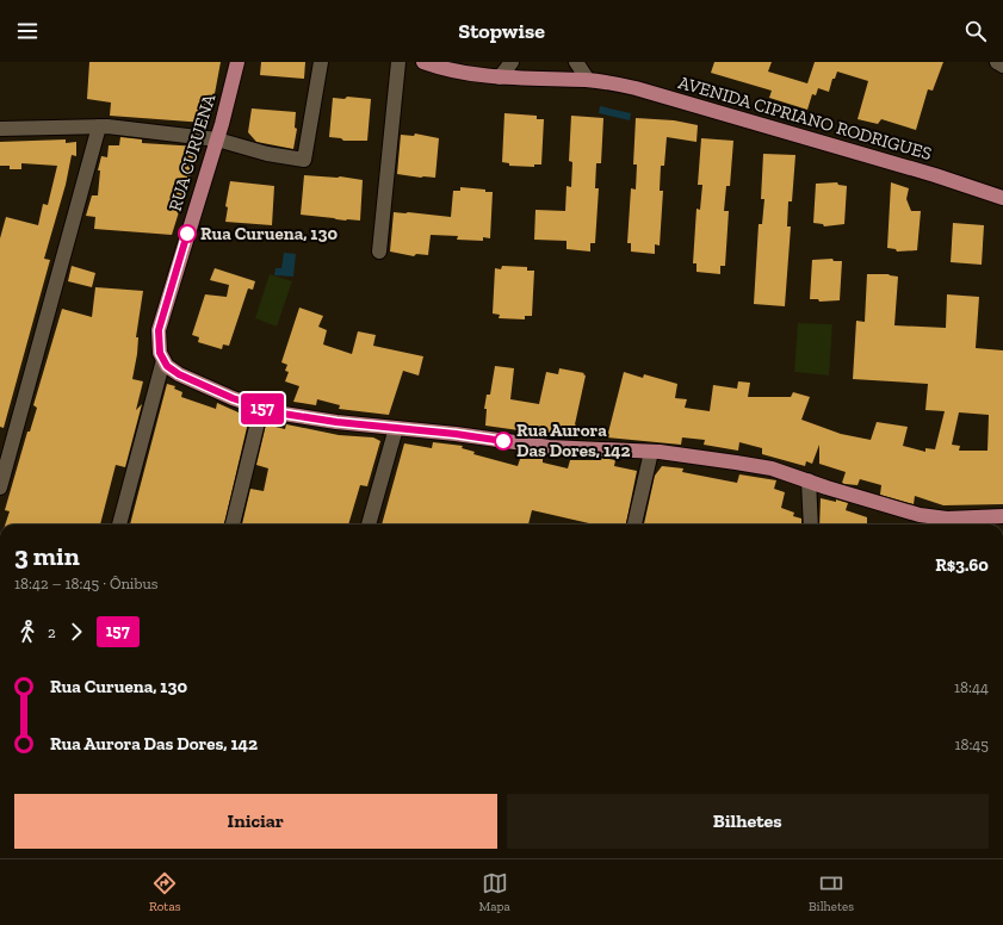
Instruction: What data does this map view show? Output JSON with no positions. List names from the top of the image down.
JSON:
{
  "streets": {
    "main road": ["AVENIDA CIPRIANO RODRIGUES", "RUA CURUENA"]
  },
  "places": ["Rua Curuena, 130", "Rua Aurora Das Dores, 142"],
  "lines": ["bus line 157"],
  "page": {
    "header": "Stopwise",
    "on_map": "157",
    "heading": ["3 min", "18:42 – 18:45 · Ônibus", "R$3.60"],
    "legs": ["2", "157"],
    "list": [
      {
        "name": "Rua Curuena, 130",
        "value": "18:44"
      },
      {
        "name": "Rua Aurora Das Dores, 142",
        "value": "18:45"
      }
    ],
    "buttons": ["Iniciar", "Bilhetes"],
    "tabs": ["Rotas", "Mapa", "Bilhetes"]
  }
}
